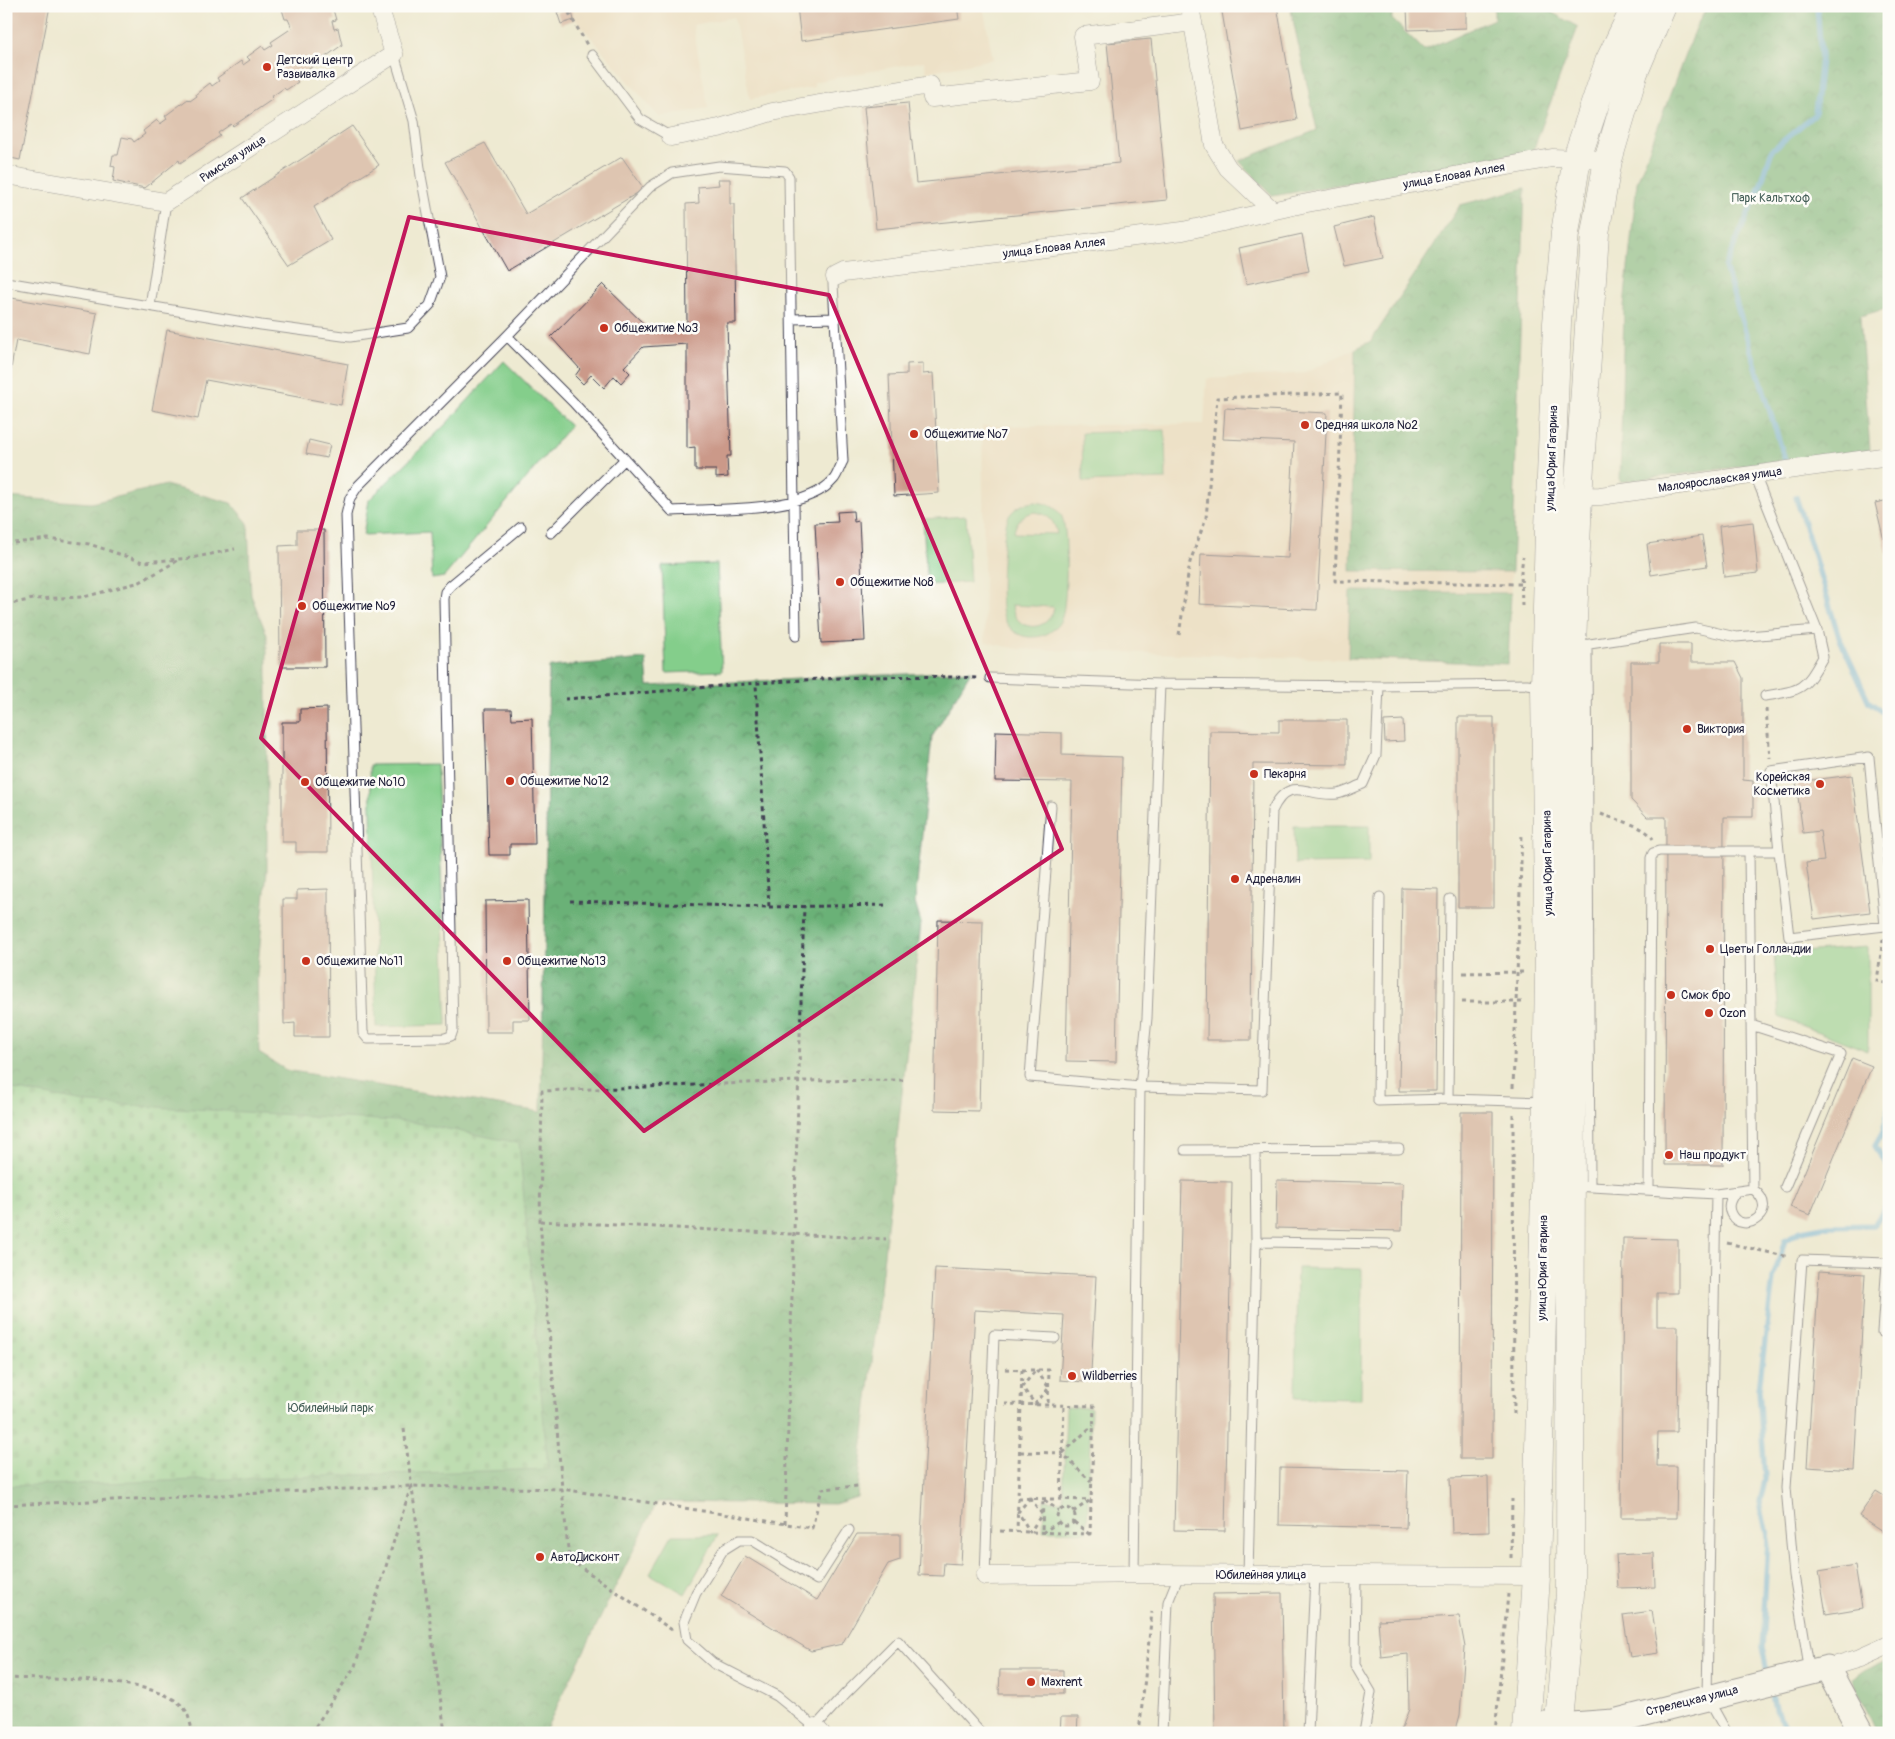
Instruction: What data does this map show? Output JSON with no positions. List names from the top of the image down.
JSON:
{
  "streets": {
    "main road": ["улица Юрия Гагарина"],
    "street": [
      "Римская улица",
      "улица Еловая Аллея",
      "Малоярославская улица",
      "Юбилейная улица",
      "Стрелецкая улица"
    ]
  },
  "crossings": [
    ["улица Еловая Аллея", "улица Юрия Гагарина"],
    ["улица Юрия Гагарина", "Малоярославская улица"],
    ["улица Юрия Гагарина", "Юбилейная улица"],
    ["улица Юрия Гагарина", "Стрелецкая улица"]
  ],
  "parks": ["Парк Кальтхоф", "Юбилейный парк"],
  "places": [
    "Детский центр Развивалка",
    "Общежитие №3",
    "Средняя школа №2",
    "Общежитие №7",
    "Общежитие №8",
    "Общежитие №9",
    "Виктория",
    "Пекарня",
    "Общежитие №12",
    "Общежитие №10",
    "Корейская Косметика",
    "Адреналин",
    "Цветы Голландии",
    "Общежитие №11",
    "Общежитие №13",
    "Смок бро",
    "Ozon",
    "Наш продукт",
    "Wildberries",
    "АвтоДисконт",
    "Maxrent"
  ]
}
